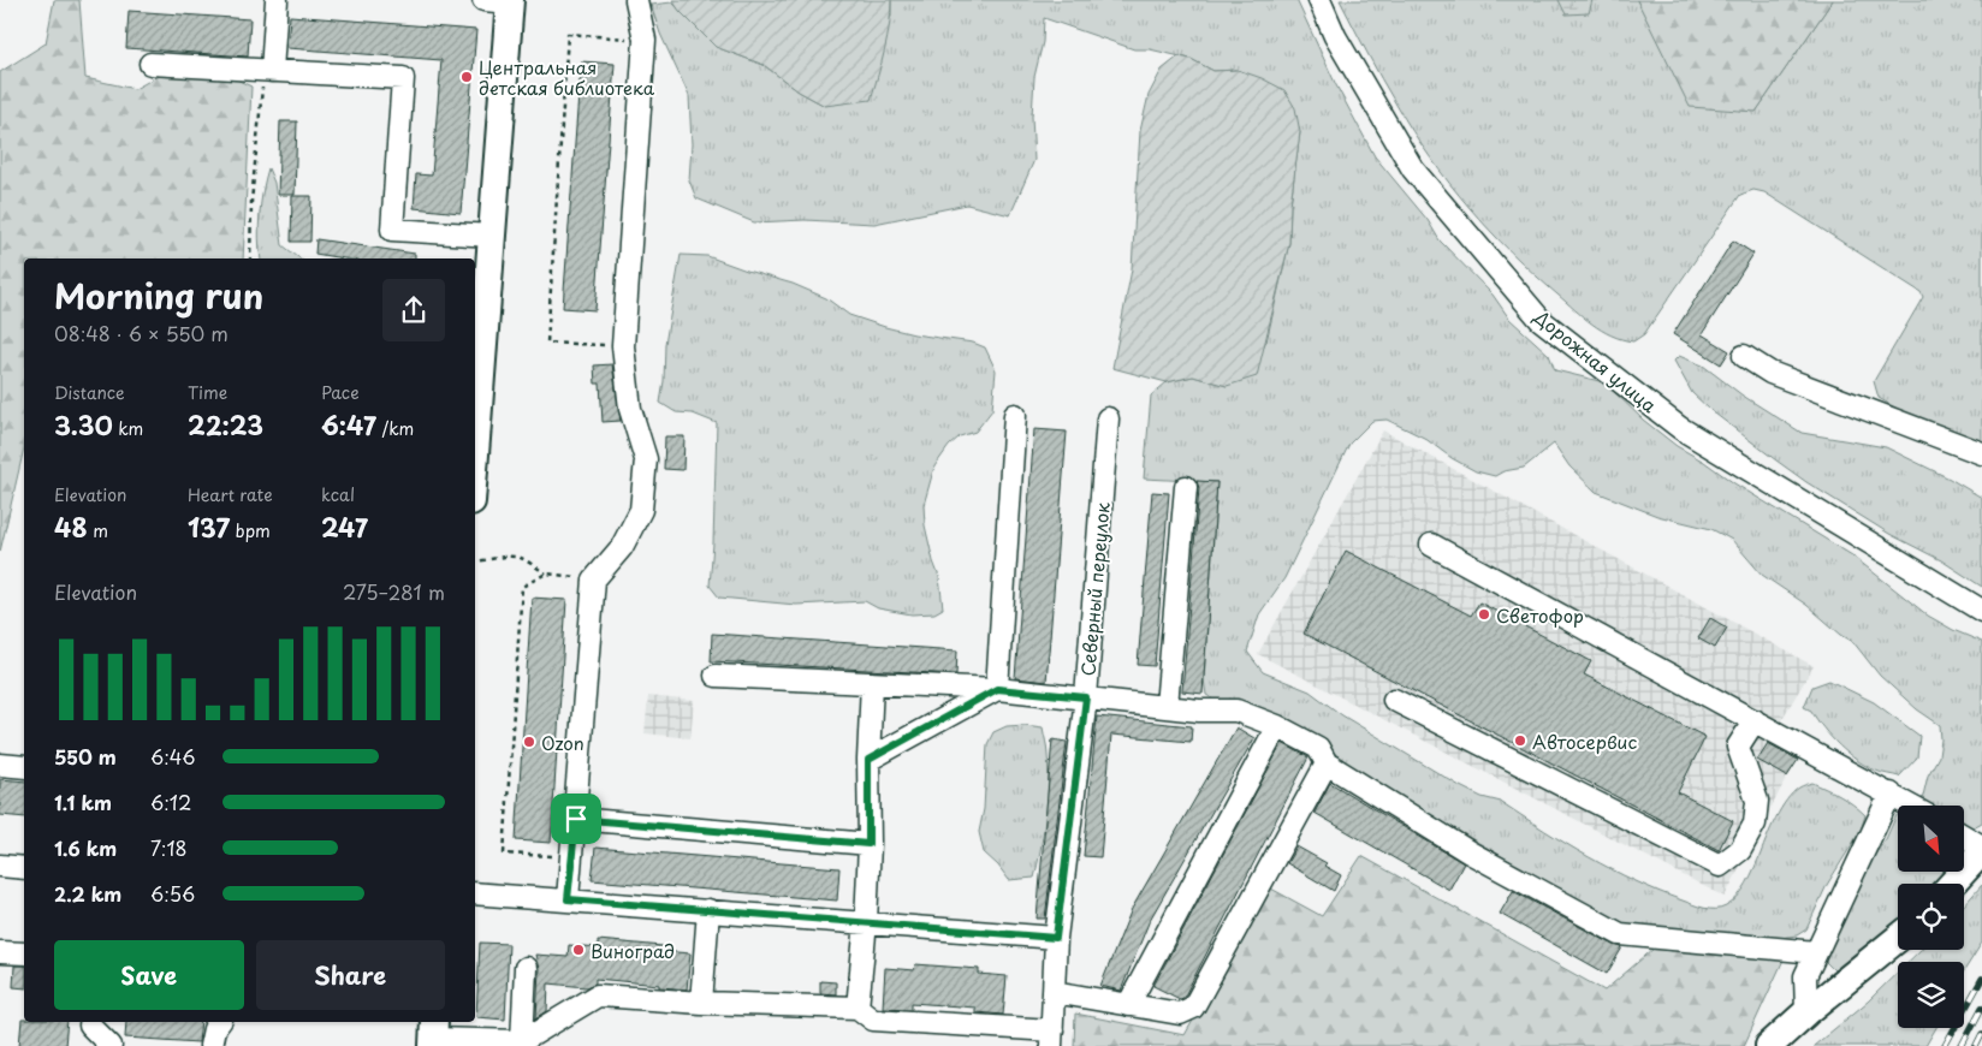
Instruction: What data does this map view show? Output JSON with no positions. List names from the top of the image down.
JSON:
{
  "streets": {
    "street": ["Дорожная улица", "Северный переулок"]
  },
  "places": [
    "Центральная детская библиотека",
    "Светофор",
    "Автосервис",
    "Ozon",
    "Виноград"
  ],
  "north": "bottom right",
  "page": {
    "heading": ["Morning run", "08:48 · 6 × 550 m"],
    "stats": [
      ["Distance", "3.30 km"],
      ["Time", "22:23"],
      ["Pace", "6:47 /km"],
      ["Elevation", "48 m"],
      ["Heart rate", "137 bpm"],
      ["kcal", "247"]
    ],
    "chart": ["Elevation", "275–281 m"],
    "list": [
      {
        "name": "550 m",
        "note": "6:46"
      },
      {
        "name": "1.1 km",
        "note": "6:12"
      },
      {
        "name": "1.6 km",
        "note": "7:18"
      },
      {
        "name": "2.2 km",
        "note": "6:56"
      }
    ],
    "buttons": ["Save", "Share"]
  }
}
